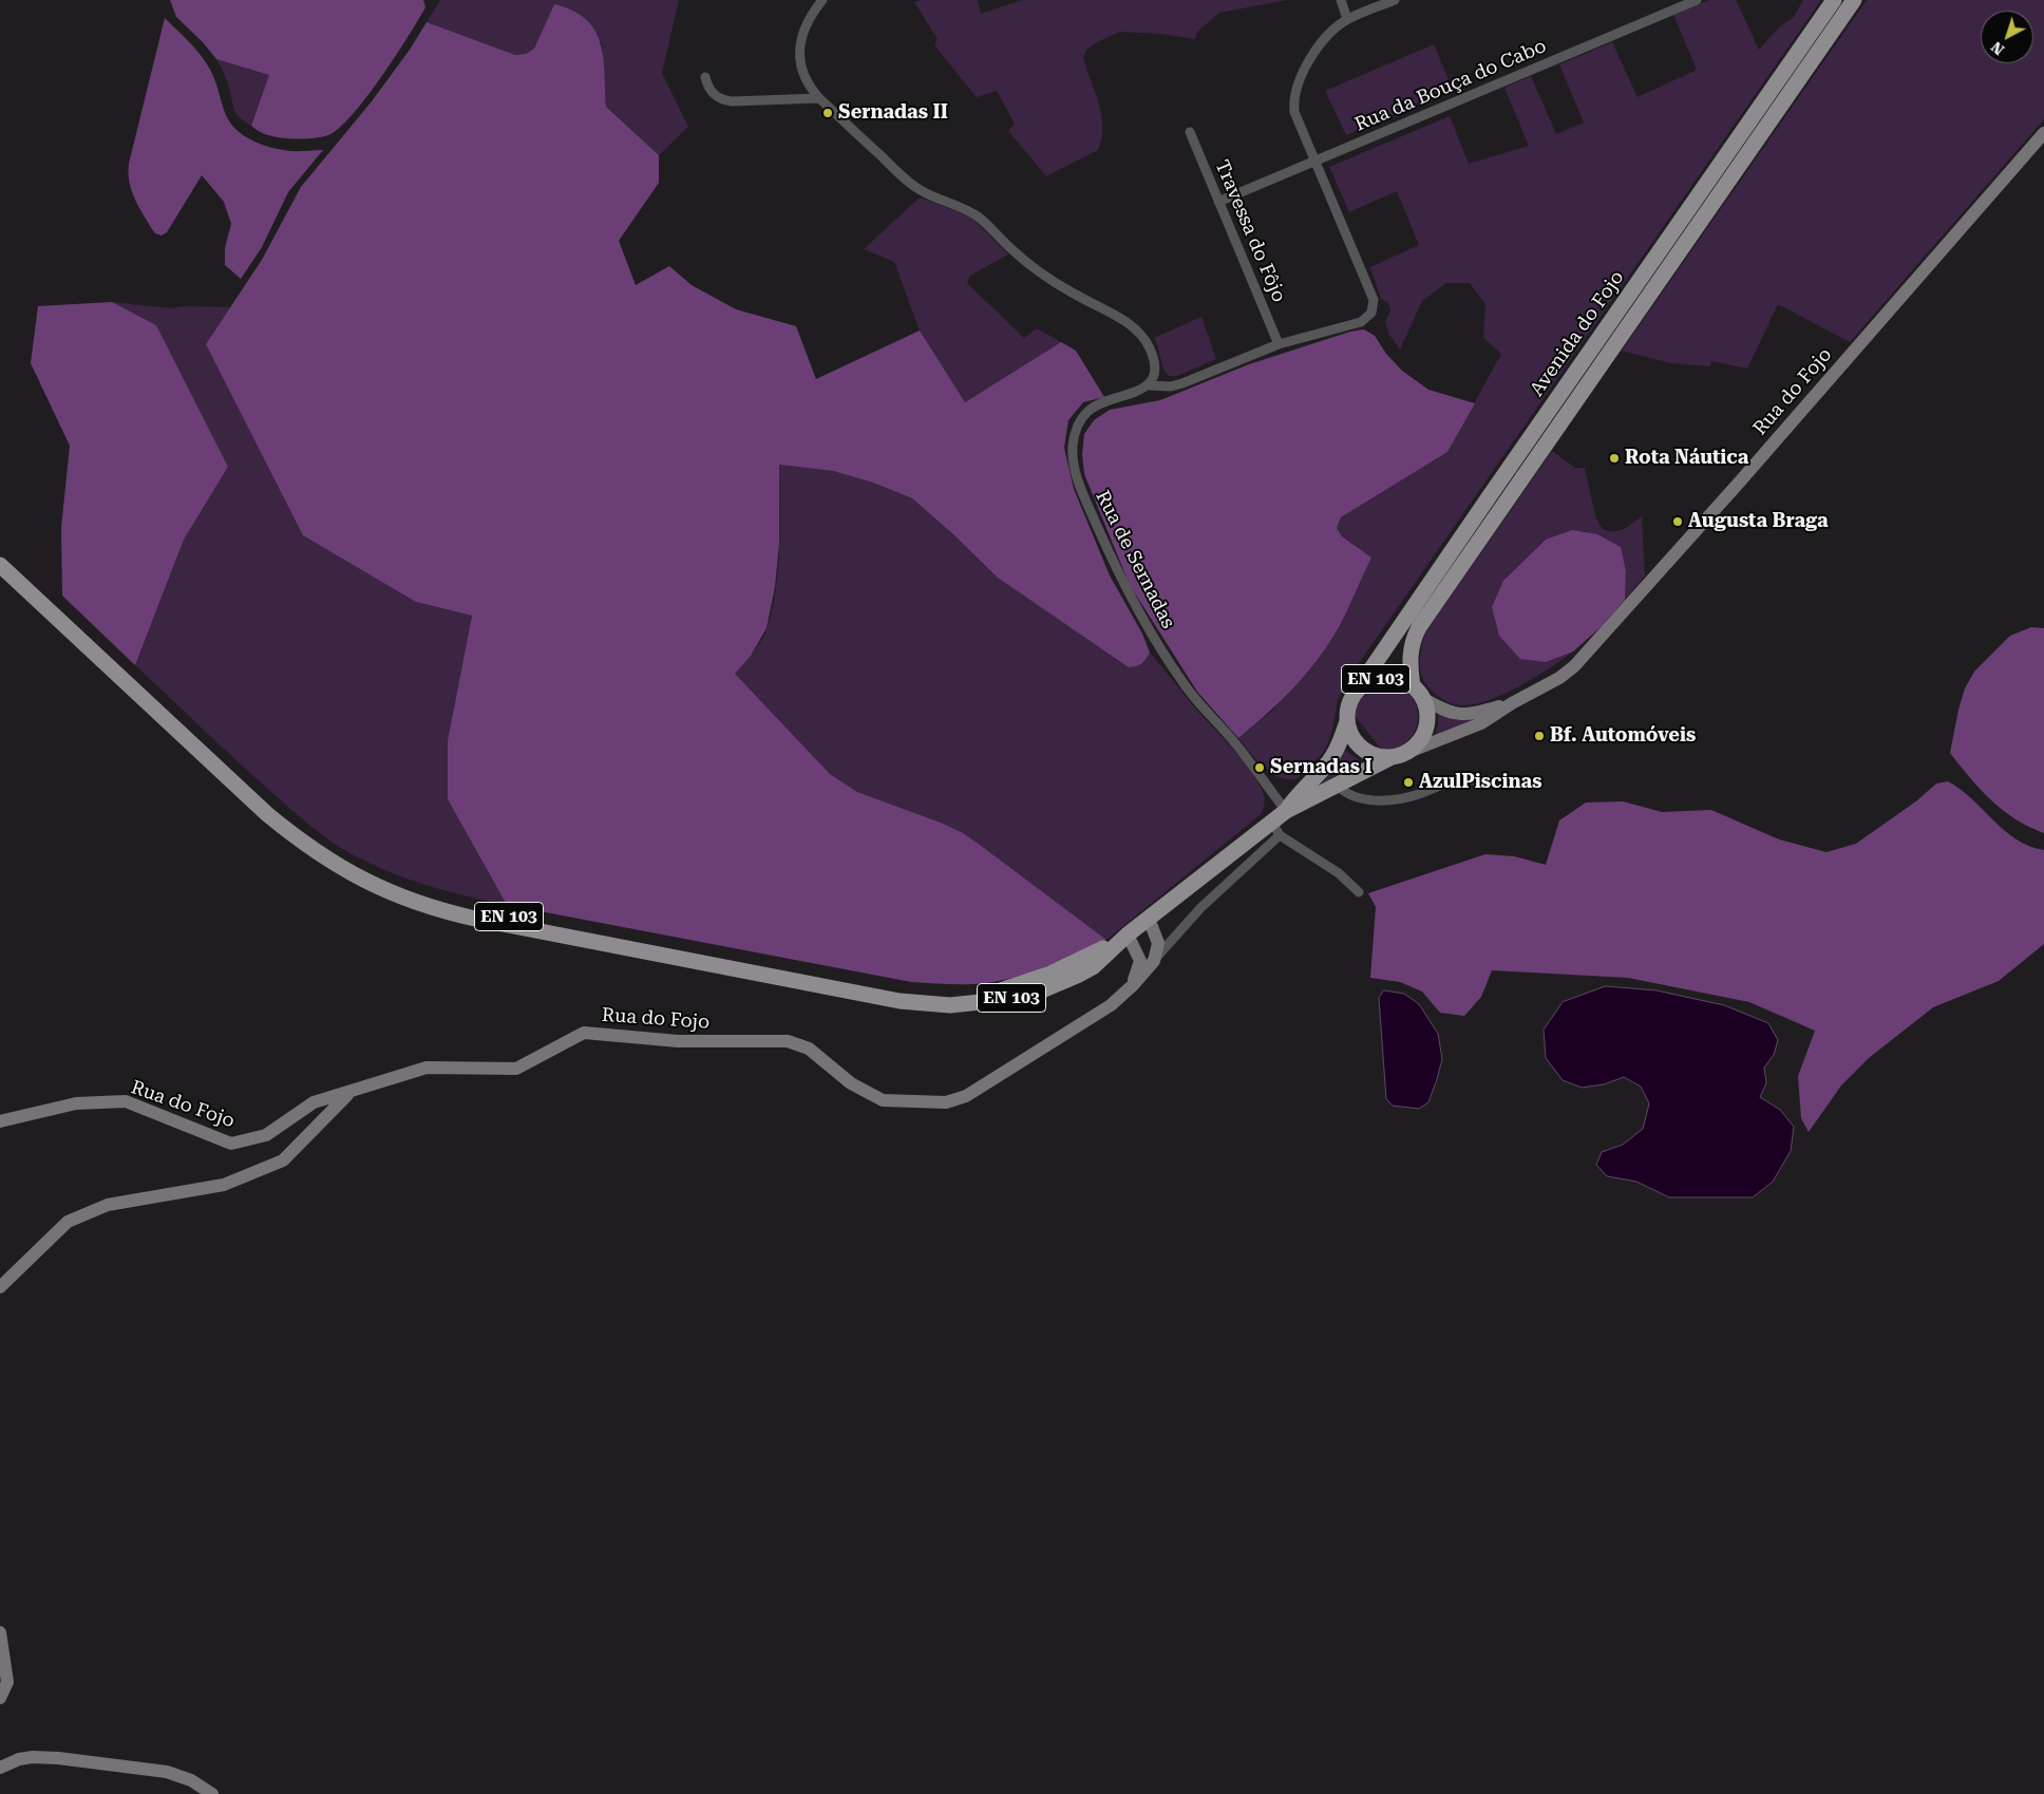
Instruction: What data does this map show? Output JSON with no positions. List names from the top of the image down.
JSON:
{
  "streets": {
    "main road": ["Avenida do Fojo", "Rua do Fojo", "EN 103"],
    "street": ["Rua da Bouça do Cabo", "Travessa do Fôjo", "Rua de Sernadas"]
  },
  "crossings": [
    ["Rua da Bouça do Cabo", "Travessa do Fôjo"],
    ["Avenida do Fojo", "Rua do Fojo"],
    ["Avenida do Fojo", "EN 103"],
    ["Rua do Fojo", "EN 103"],
    ["Rua de Sernadas", "EN 103"]
  ],
  "places": [
    "Sernadas II",
    "Rota Náutica",
    "Augusta Braga",
    "Bf. Automóveis",
    "Sernadas I",
    "AzulPiscinas"
  ],
  "north": "bottom left"
}
